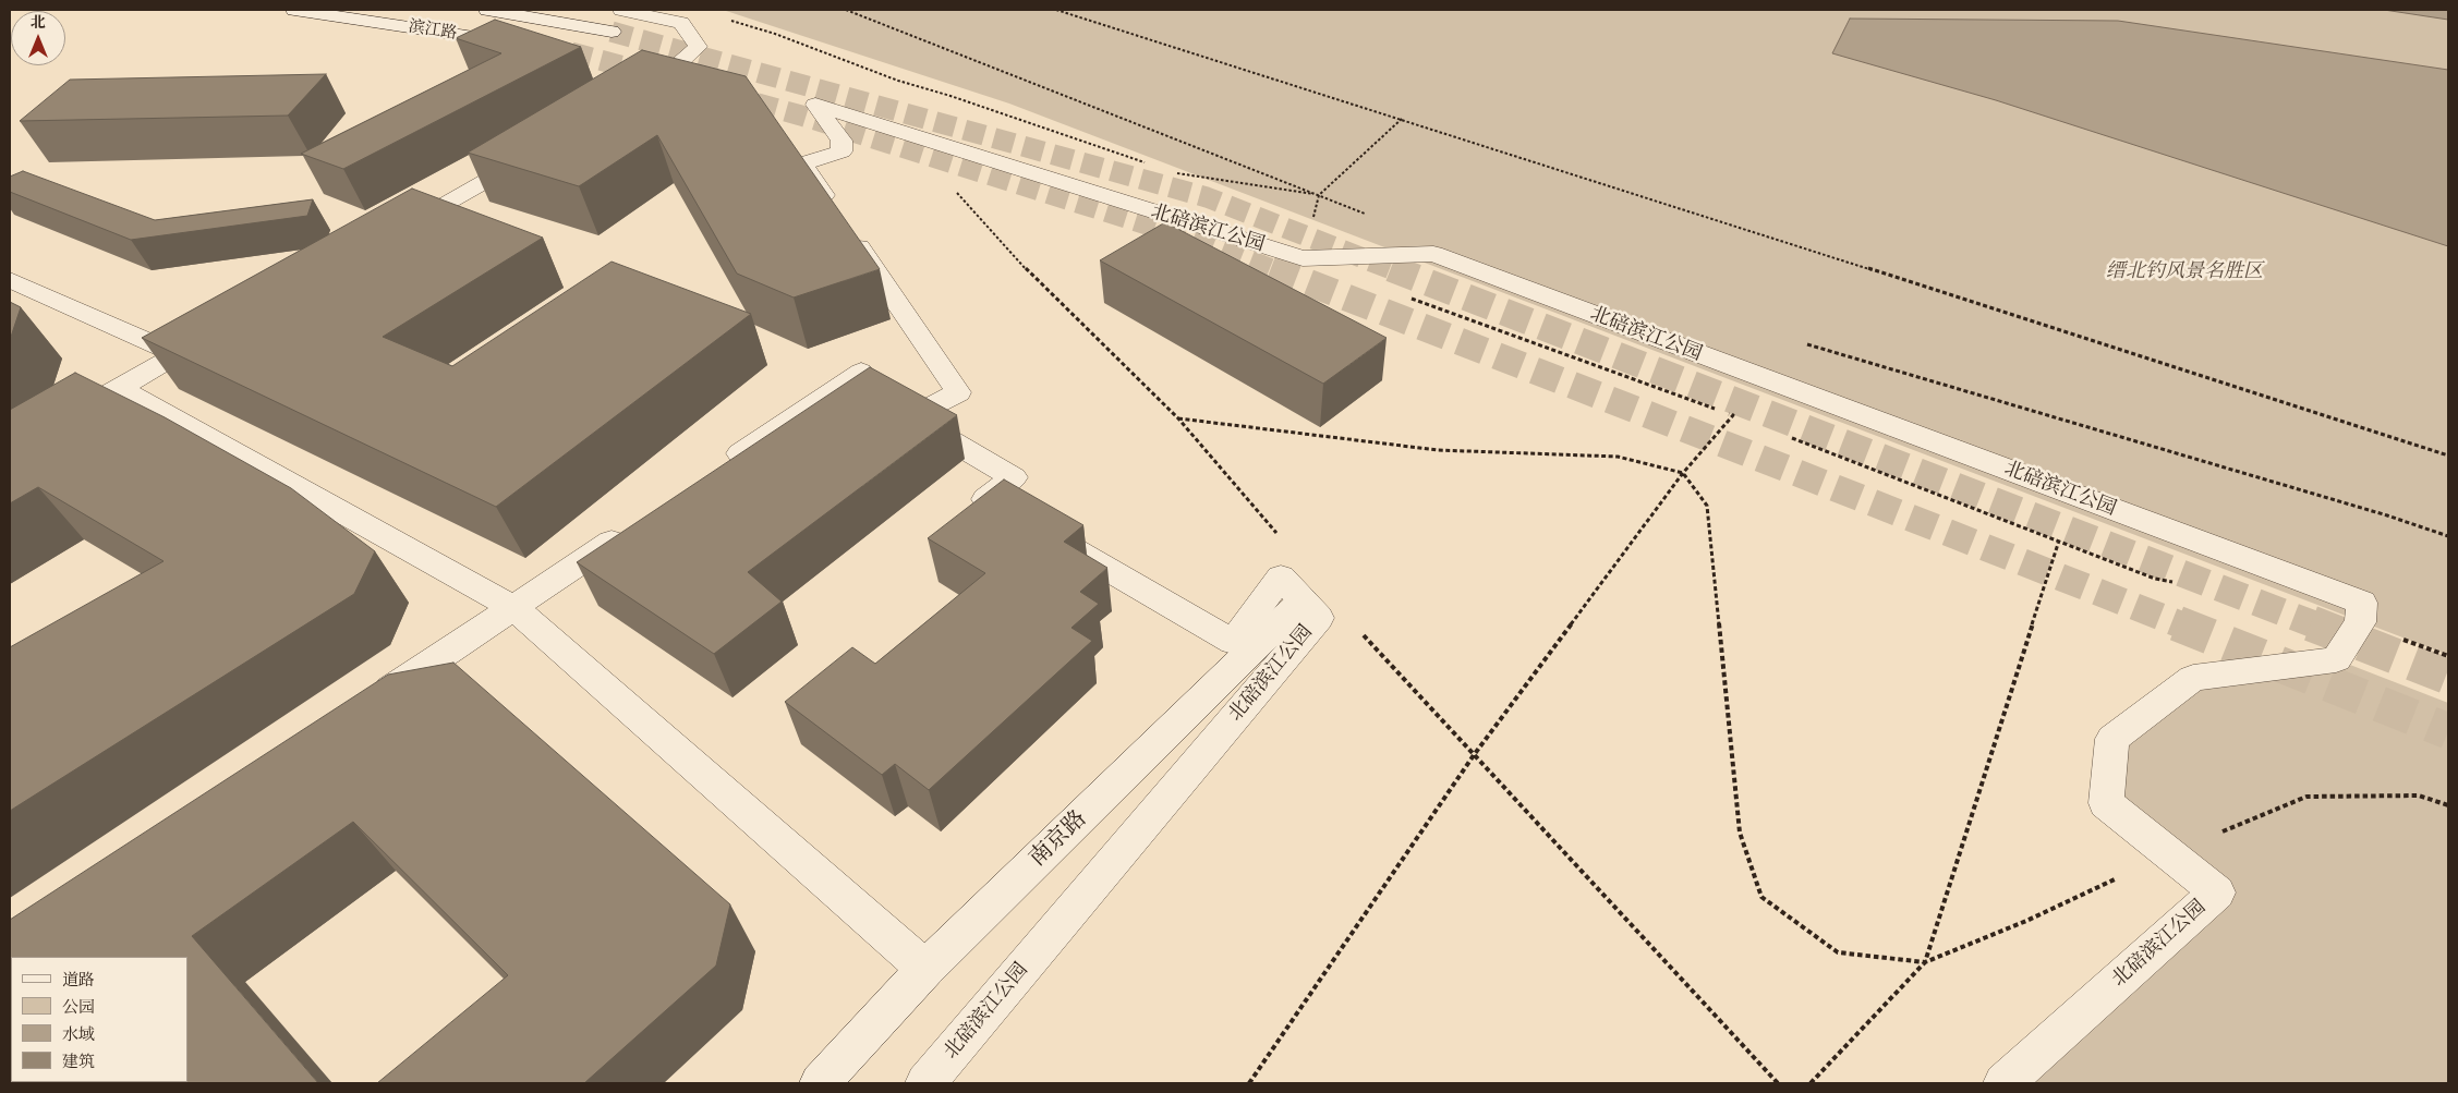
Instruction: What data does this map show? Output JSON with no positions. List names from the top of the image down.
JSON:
{
  "streets": {
    "street": ["滨江路", "北碚滨江公园", "南京路"]
  },
  "crossings": [
    ["北碚滨江公园", "南京路"]
  ],
  "parks": ["缙北钓风景名胜区"],
  "legend": [
    "道路",
    "公园",
    "水域",
    "建筑"
  ],
  "north": "top"
}
